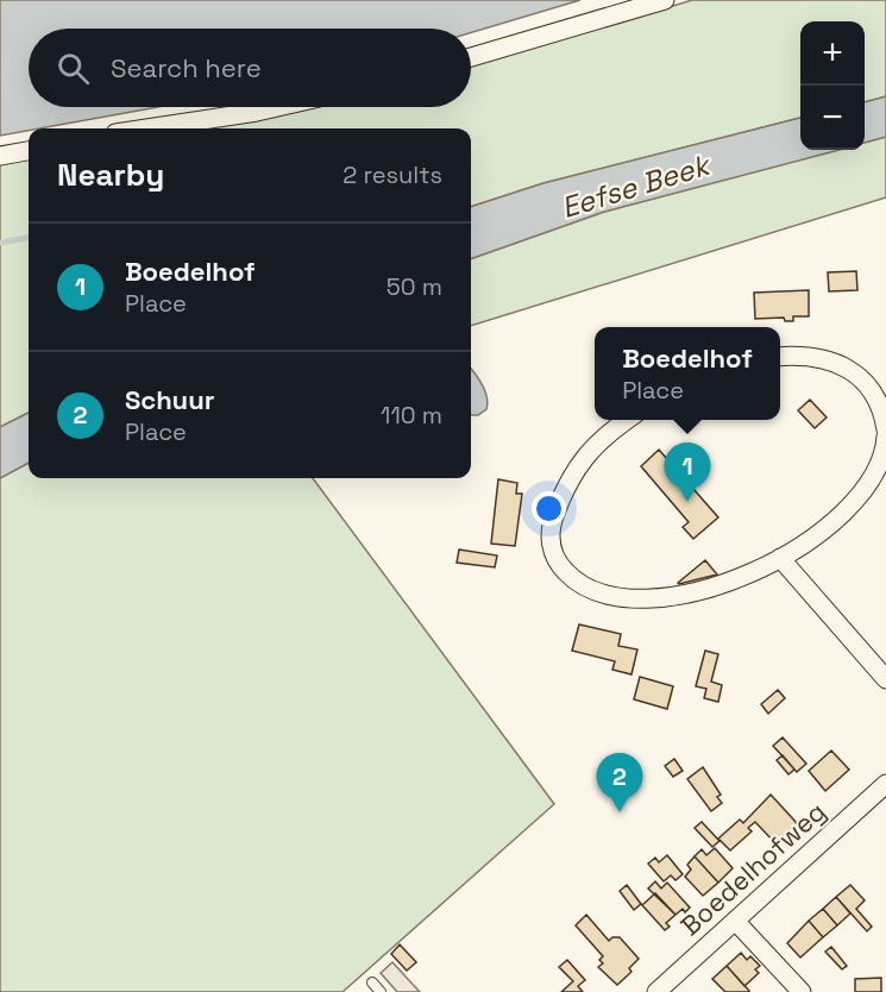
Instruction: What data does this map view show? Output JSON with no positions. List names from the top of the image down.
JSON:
{
  "streets": {
    "street": ["Boedelhofweg"]
  },
  "water": ["Eefse Beek"],
  "page": {
    "map_buttons": ["+", "−"],
    "search": "Search here",
    "heading": ["Nearby", "2 results"],
    "list": [
      {
        "mark": "1",
        "name": "Boedelhof",
        "note": "Place",
        "value": "50 m"
      },
      {
        "mark": "2",
        "name": "Schuur",
        "note": "Place",
        "value": "110 m"
      }
    ],
    "popup": ["Boedelhof", "Place"],
    "pins": ["1", "2"]
  }
}
